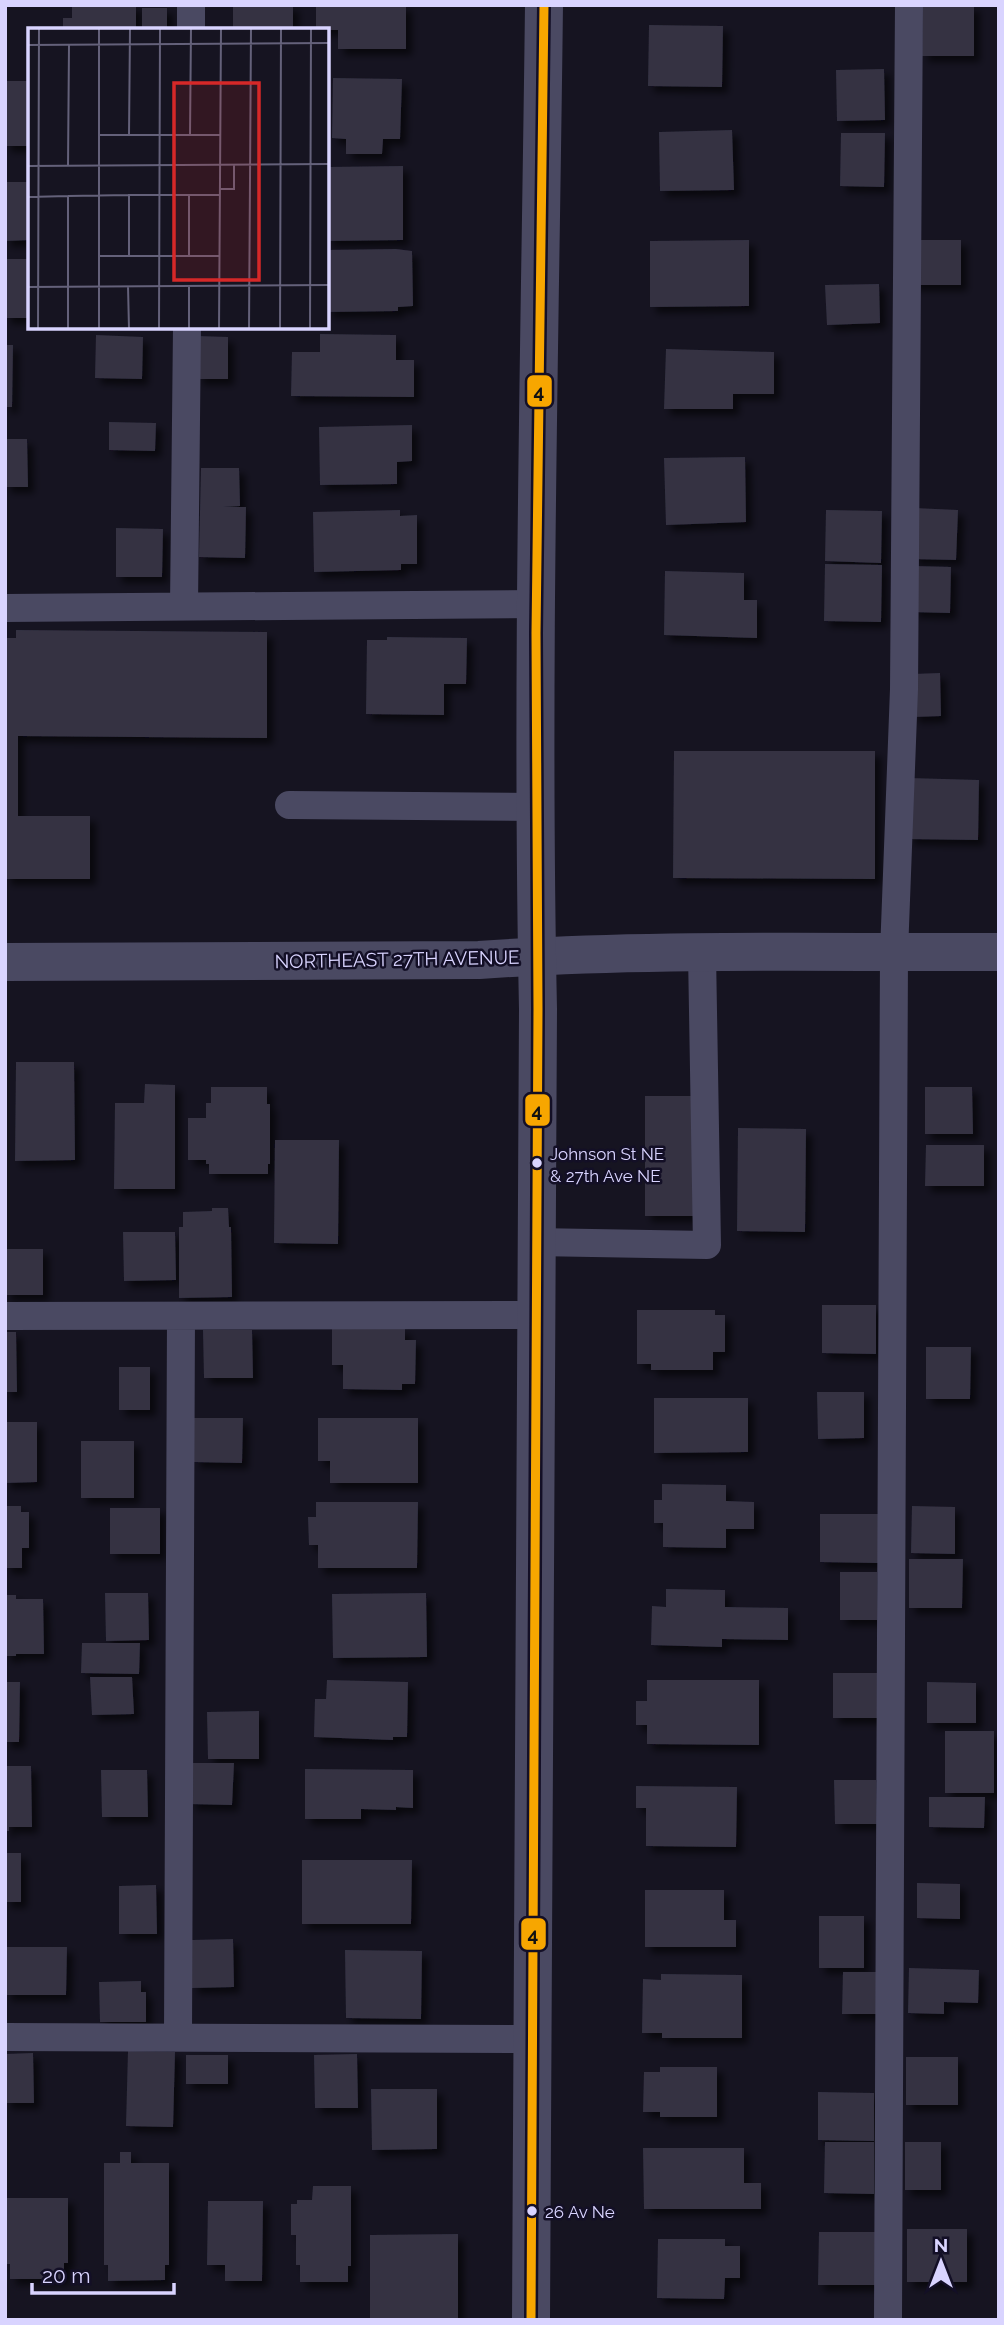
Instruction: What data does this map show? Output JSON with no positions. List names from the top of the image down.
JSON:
{
  "streets": {
    "street": ["NORTHEAST 27TH AVENUE"]
  },
  "places": ["Johnson St NE & 27th Ave NE", "26 Av Ne"],
  "lines": ["transit line 4"],
  "scale_bar": "20 m",
  "north": "top"
}
